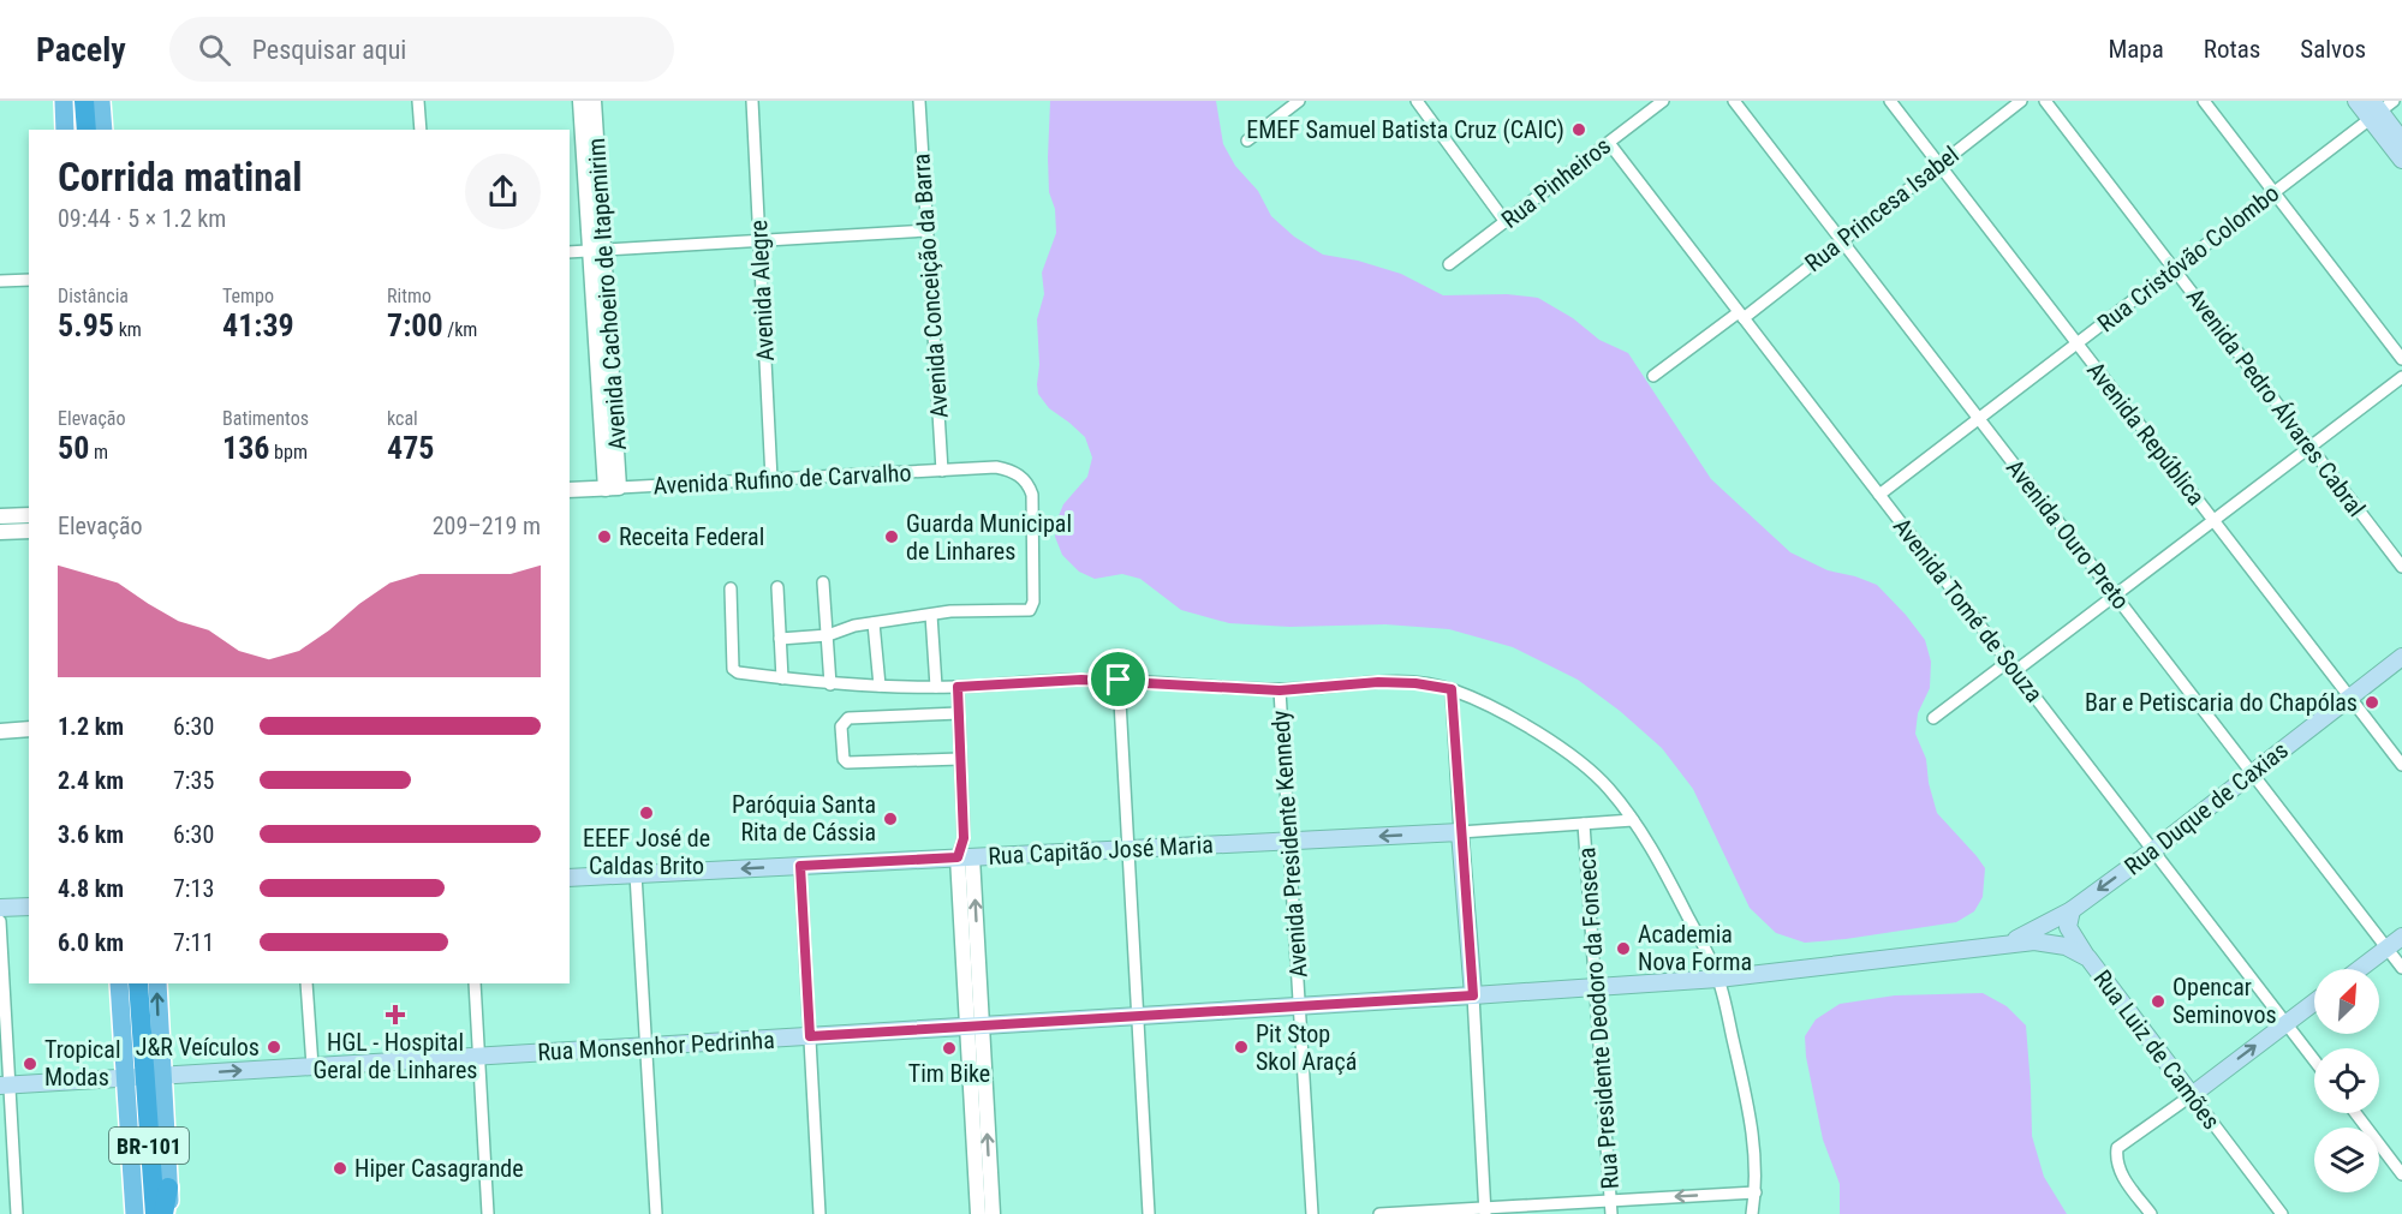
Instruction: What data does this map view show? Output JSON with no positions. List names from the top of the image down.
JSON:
{
  "streets": {
    "highway": ["BR-101"],
    "main road": [
      "Rua Duque de Caxias",
      "Rua Capitão José Maria",
      "Rua Monsenhor Pedrinha",
      "Rua Luiz de Camões"
    ],
    "street": [
      "Rua Pinheiros",
      "Rua Princesa Isabel",
      "Rua Cristóvão Colombo",
      "Avenida Conceição da Barra",
      "Avenida Alegre",
      "Avenida Cachoeiro de Itapemirim",
      "Avenida Pedro Álvares Cabral",
      "Avenida República",
      "Avenida Rufino de Carvalho",
      "Avenida Ouro Preto",
      "Avenida Tomé de Souza",
      "Avenida Presidente Kennedy",
      "Rua Presidente Deodoro da Fonseca"
    ]
  },
  "crossings": [
    ["Rua Pinheiros", "Avenida Tomé de Souza"],
    ["Rua Princesa Isabel", "Avenida República"],
    ["Rua Princesa Isabel", "Avenida Ouro Preto"],
    ["Rua Princesa Isabel", "Avenida Tomé de Souza"],
    ["Rua Cristóvão Colombo", "Avenida Pedro Álvares Cabral"],
    ["Rua Cristóvão Colombo", "Avenida República"],
    ["Rua Cristóvão Colombo", "Avenida Ouro Preto"],
    ["Rua Cristóvão Colombo", "Avenida Tomé de Souza"],
    ["Avenida Conceição da Barra", "Avenida Rufino de Carvalho"],
    ["Avenida Alegre", "Avenida Rufino de Carvalho"],
    ["Avenida República", "Rua Duque de Caxias"],
    ["Avenida Ouro Preto", "Rua Duque de Caxias"],
    ["Avenida Tomé de Souza", "Rua Duque de Caxias"],
    ["Rua Duque de Caxias", "Rua Monsenhor Pedrinha"],
    ["Rua Duque de Caxias", "Rua Luiz de Camões"],
    ["Avenida Presidente Kennedy", "Rua Capitão José Maria"],
    ["Avenida Presidente Kennedy", "Rua Monsenhor Pedrinha"],
    ["Rua Presidente Deodoro da Fonseca", "Rua Monsenhor Pedrinha"],
    ["Rua Monsenhor Pedrinha", "Rua Luiz de Camões"],
    ["Rua Monsenhor Pedrinha", "BR-101"]
  ],
  "one_way": ["Rua Capitão José Maria"],
  "places": {
    "other": [
      "EMEF Samuel Batista Cruz (CAIC)",
      "Receita Federal",
      "Guarda Municipal de Linhares",
      "Bar e Petiscaria do Chapólas",
      "EEEF José de Caldas Brito",
      "Paróquia Santa Rita de Cássia",
      "Academia Nova Forma",
      "Opencar Seminovos",
      "J&R Veículos",
      "Pit Stop Skol Araçá",
      "Tim Bike",
      "Tropical Modas",
      "Hiper Casagrande"
    ],
    "health": ["HGL - Hospital Geral de Linhares"]
  },
  "north": "top right",
  "page": {
    "header": "Pacely",
    "search": "Pesquisar aqui",
    "nav": ["Mapa", "Rotas", "Salvos"],
    "heading": ["Corrida matinal", "09:44 · 5 × 1.2 km"],
    "stats": [
      ["Distância", "5.95 km"],
      ["Tempo", "41:39"],
      ["Ritmo", "7:00 /km"],
      ["Elevação", "50 m"],
      ["Batimentos", "136 bpm"],
      ["kcal", "475"]
    ],
    "chart": ["Elevação", "209–219 m"],
    "list": [
      {
        "name": "1.2 km",
        "note": "6:30"
      },
      {
        "name": "2.4 km",
        "note": "7:35"
      },
      {
        "name": "3.6 km",
        "note": "6:30"
      },
      {
        "name": "4.8 km",
        "note": "7:13"
      },
      {
        "name": "6.0 km",
        "note": "7:11"
      }
    ]
  }
}
